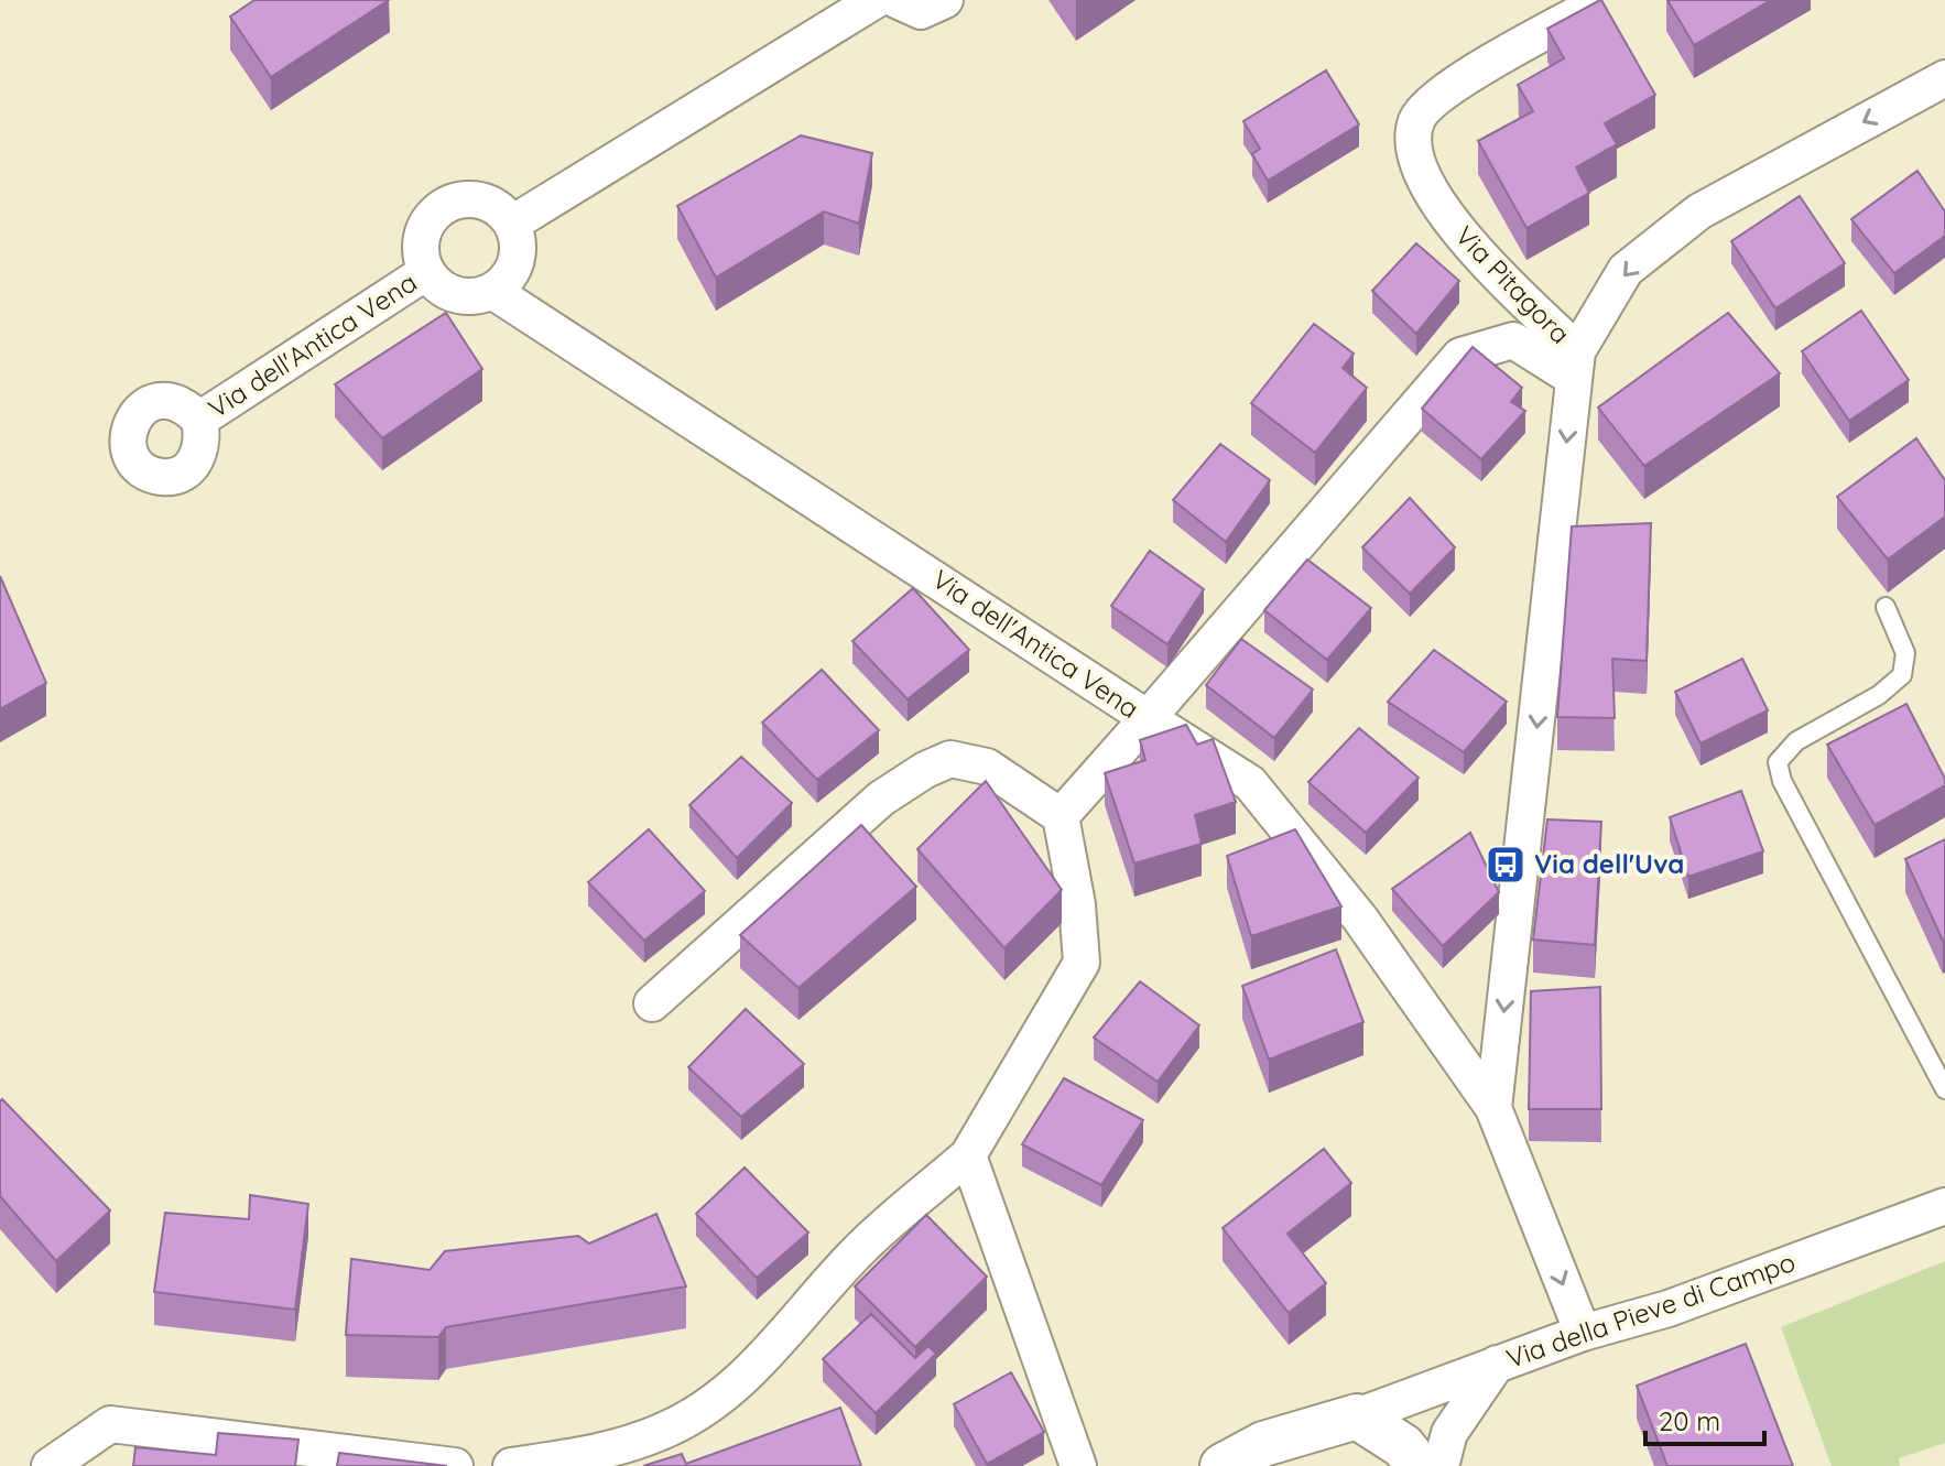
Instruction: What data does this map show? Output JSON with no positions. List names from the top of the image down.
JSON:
{
  "streets": {
    "street": ["Via Pitagora", "Via dell'Antica Vena", "Via della Pieve di Campo"]
  },
  "one_way": ["Via Pitagora"],
  "places": {
    "bus stop": ["Via dell'Uva"]
  },
  "scale_bar": "20 m"
}
